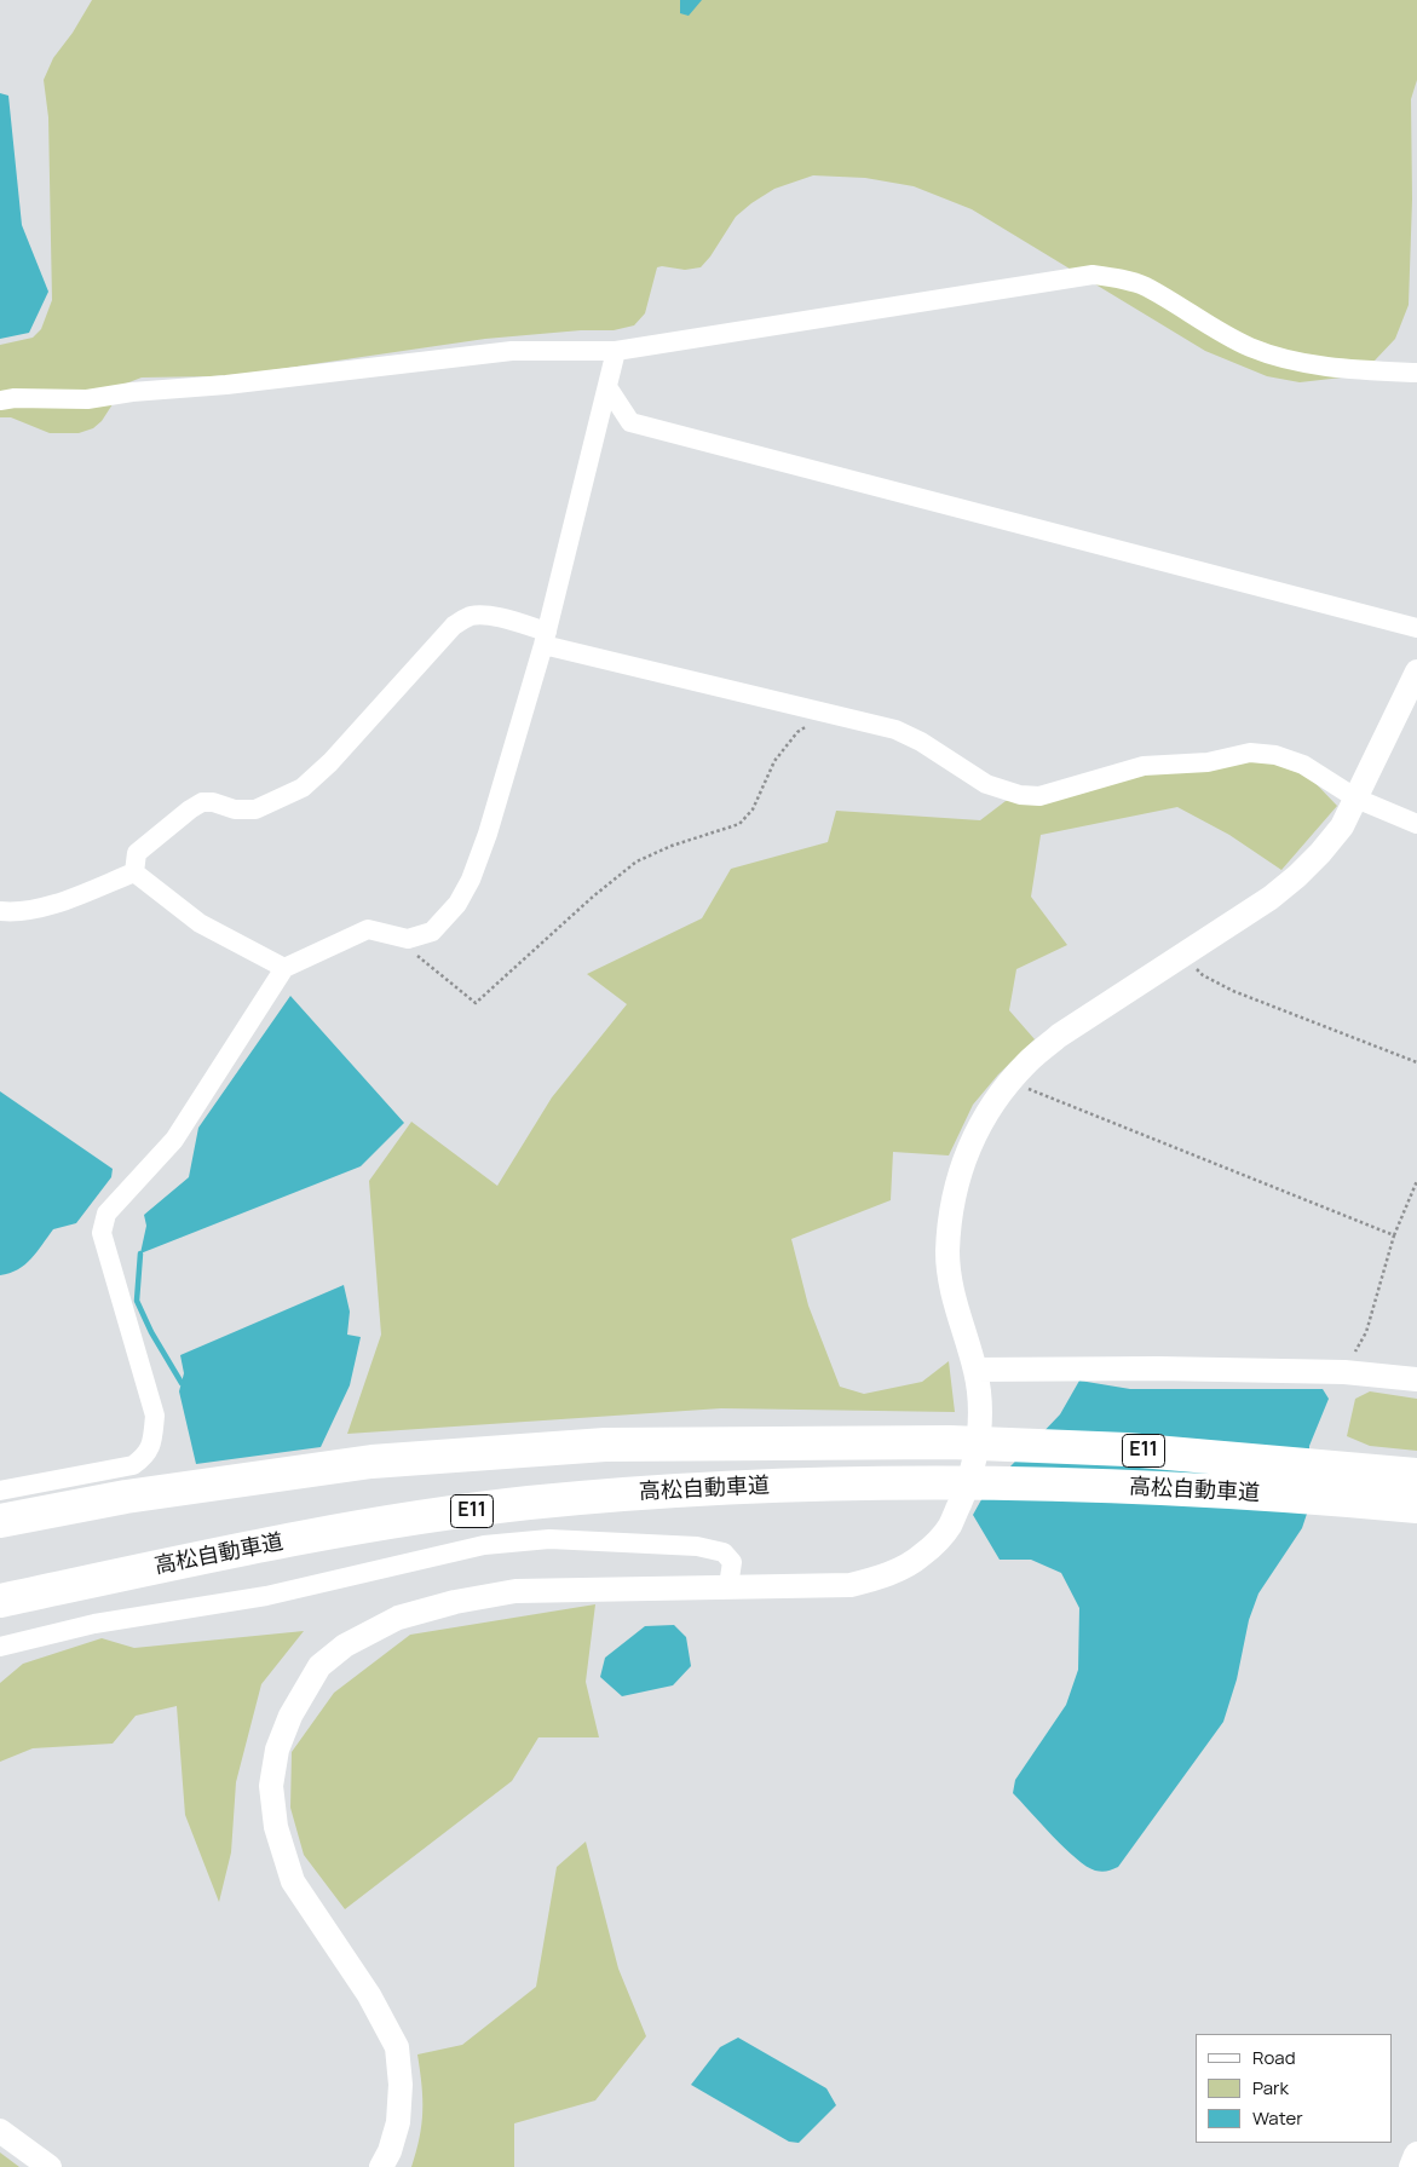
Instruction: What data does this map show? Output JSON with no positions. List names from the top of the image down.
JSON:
{
  "streets": {
    "highway": ["E11", "高松自動車道"]
  },
  "legend": ["Road", "Park", "Water"]
}
